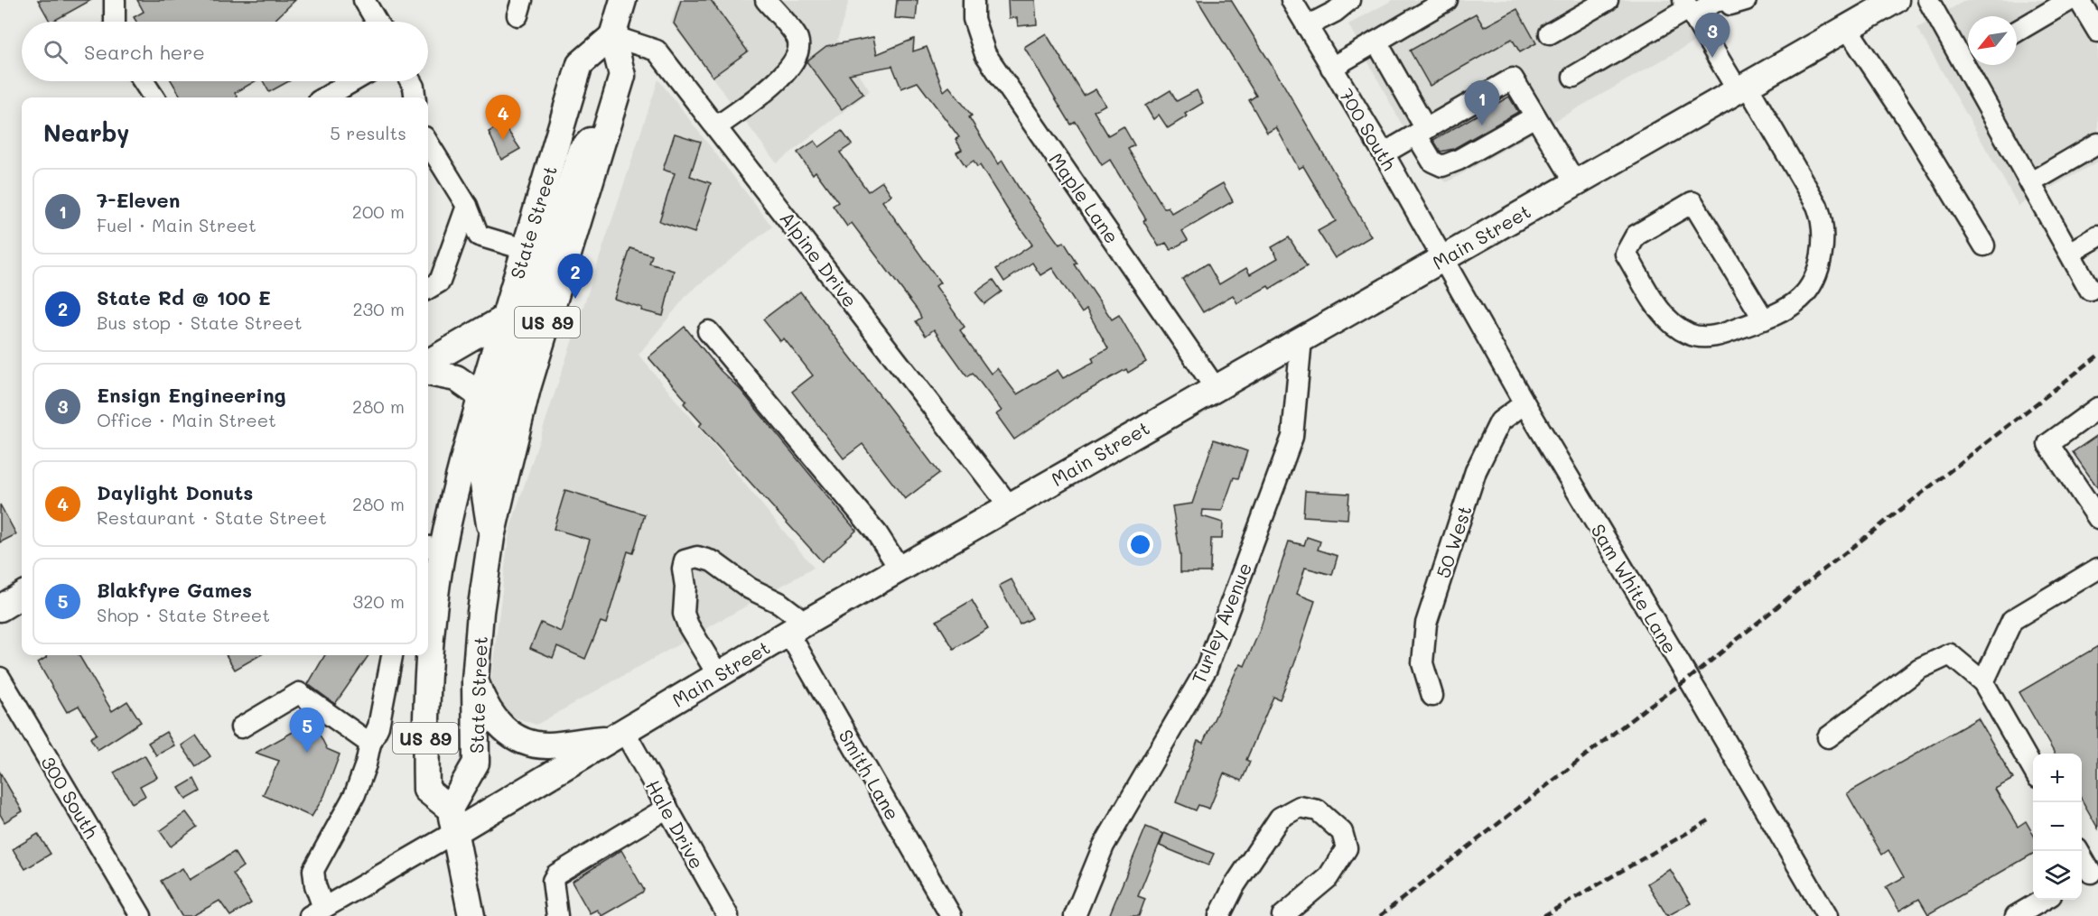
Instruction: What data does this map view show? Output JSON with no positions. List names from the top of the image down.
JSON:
{
  "streets": {
    "main road": ["State Street", "Main Street", "US 89"],
    "street": [
      "700 South",
      "Maple Lane",
      "Alpine Drive",
      "50 West",
      "Sam White Lane",
      "Turley Avenue",
      "Smith Lane",
      "300 South",
      "Hale Drive"
    ]
  },
  "crossings": [
    ["700 South", "Main Street"],
    ["700 South", "Sam White Lane"],
    ["Maple Lane", "Main Street"],
    ["State Street", "Main Street"],
    ["State Street", "Alpine Drive"],
    ["Main Street", "Alpine Drive"],
    ["Main Street", "Sam White Lane"],
    ["Main Street", "Turley Avenue"],
    ["Main Street", "Smith Lane"],
    ["Main Street", "Hale Drive"],
    ["50 West", "Sam White Lane"]
  ],
  "north": "bottom left",
  "page": {
    "pins": [
      "3",
      "1",
      "4",
      "2",
      "5"
    ],
    "search": "Search here",
    "heading": ["Nearby", "5 results"],
    "list": [
      {
        "mark": "1",
        "name": "7-Eleven",
        "note": "Fuel · Main Street",
        "value": "200 m"
      },
      {
        "mark": "2",
        "name": "State Rd @ 100 E",
        "note": "Bus stop · State Street",
        "value": "230 m"
      },
      {
        "mark": "3",
        "name": "Ensign Engineering",
        "note": "Office · Main Street",
        "value": "280 m"
      },
      {
        "mark": "4",
        "name": "Daylight Donuts",
        "note": "Restaurant · State Street",
        "value": "280 m"
      },
      {
        "mark": "5",
        "name": "Blakfyre Games",
        "note": "Shop · State Street",
        "value": "320 m"
      }
    ],
    "map_buttons": ["+", "−"]
  }
}
